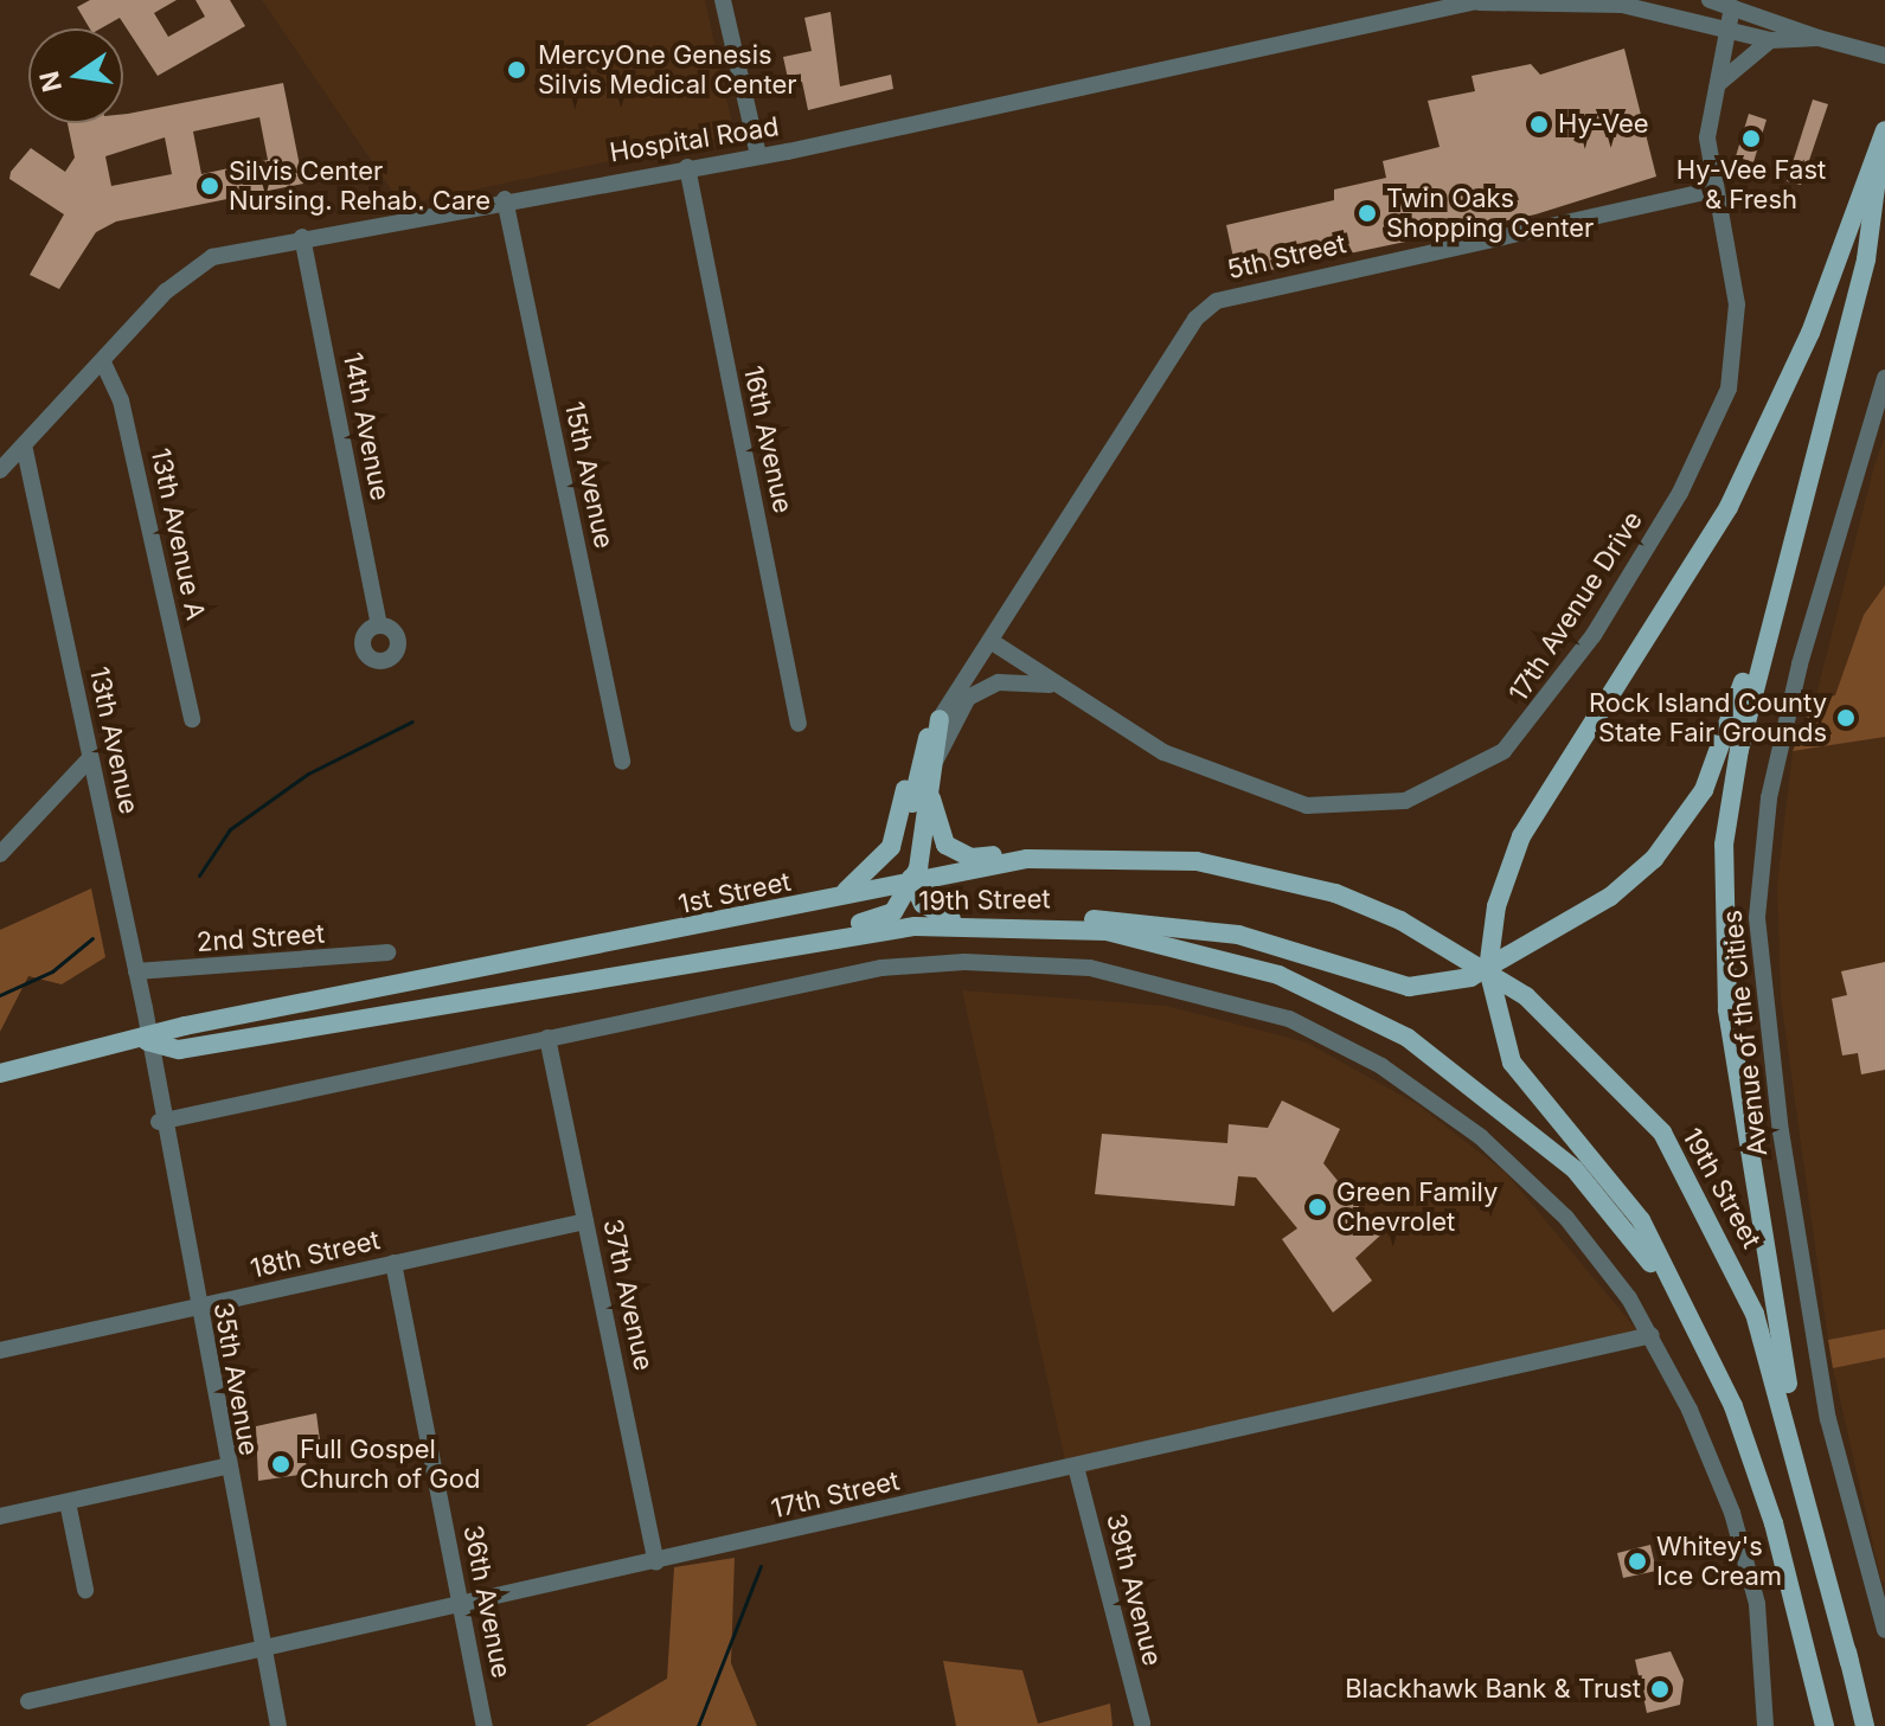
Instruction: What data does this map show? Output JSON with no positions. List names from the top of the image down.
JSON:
{
  "streets": {
    "main road": ["1st Street", "19th Street", "Avenue of the Cities"],
    "street": [
      "Hospital Road",
      "5th Street",
      "14th Avenue",
      "16th Avenue",
      "15th Avenue",
      "13th Avenue A",
      "17th Avenue Drive",
      "13th Avenue",
      "2nd Street",
      "18th Street",
      "37th Avenue",
      "35th Avenue",
      "17th Street",
      "39th Avenue",
      "36th Avenue"
    ]
  },
  "crossings": [
    ["Hospital Road", "14th Avenue"],
    ["Hospital Road", "16th Avenue"],
    ["Hospital Road", "15th Avenue"],
    ["Hospital Road", "13th Avenue A"],
    ["Hospital Road", "17th Avenue Drive"],
    ["Hospital Road", "13th Avenue"],
    ["5th Street", "17th Avenue Drive"],
    ["13th Avenue", "1st Street"],
    ["13th Avenue", "19th Street"],
    ["13th Avenue", "2nd Street"],
    ["13th Avenue", "35th Avenue"],
    ["1st Street", "19th Street"],
    ["1st Street", "35th Avenue"],
    ["19th Street", "Avenue of the Cities"],
    ["19th Street", "35th Avenue"],
    ["18th Street", "37th Avenue"],
    ["18th Street", "35th Avenue"],
    ["18th Street", "36th Avenue"],
    ["37th Avenue", "17th Street"],
    ["35th Avenue", "17th Street"],
    ["17th Street", "39th Avenue"],
    ["17th Street", "36th Avenue"]
  ],
  "places": [
    "MercyOne Genesis Silvis Medical Center",
    "Hy-Vee",
    "Hy-Vee Fast & Fresh",
    "Silvis Center Nursing. Rehab. Care",
    "Twin Oaks Shopping Center",
    "Rock Island County State Fair Grounds",
    "Green Family Chevrolet",
    "Full Gospel Church of God",
    "Whitey's Ice Cream",
    "Blackhawk Bank & Trust"
  ],
  "north": "left"
}
